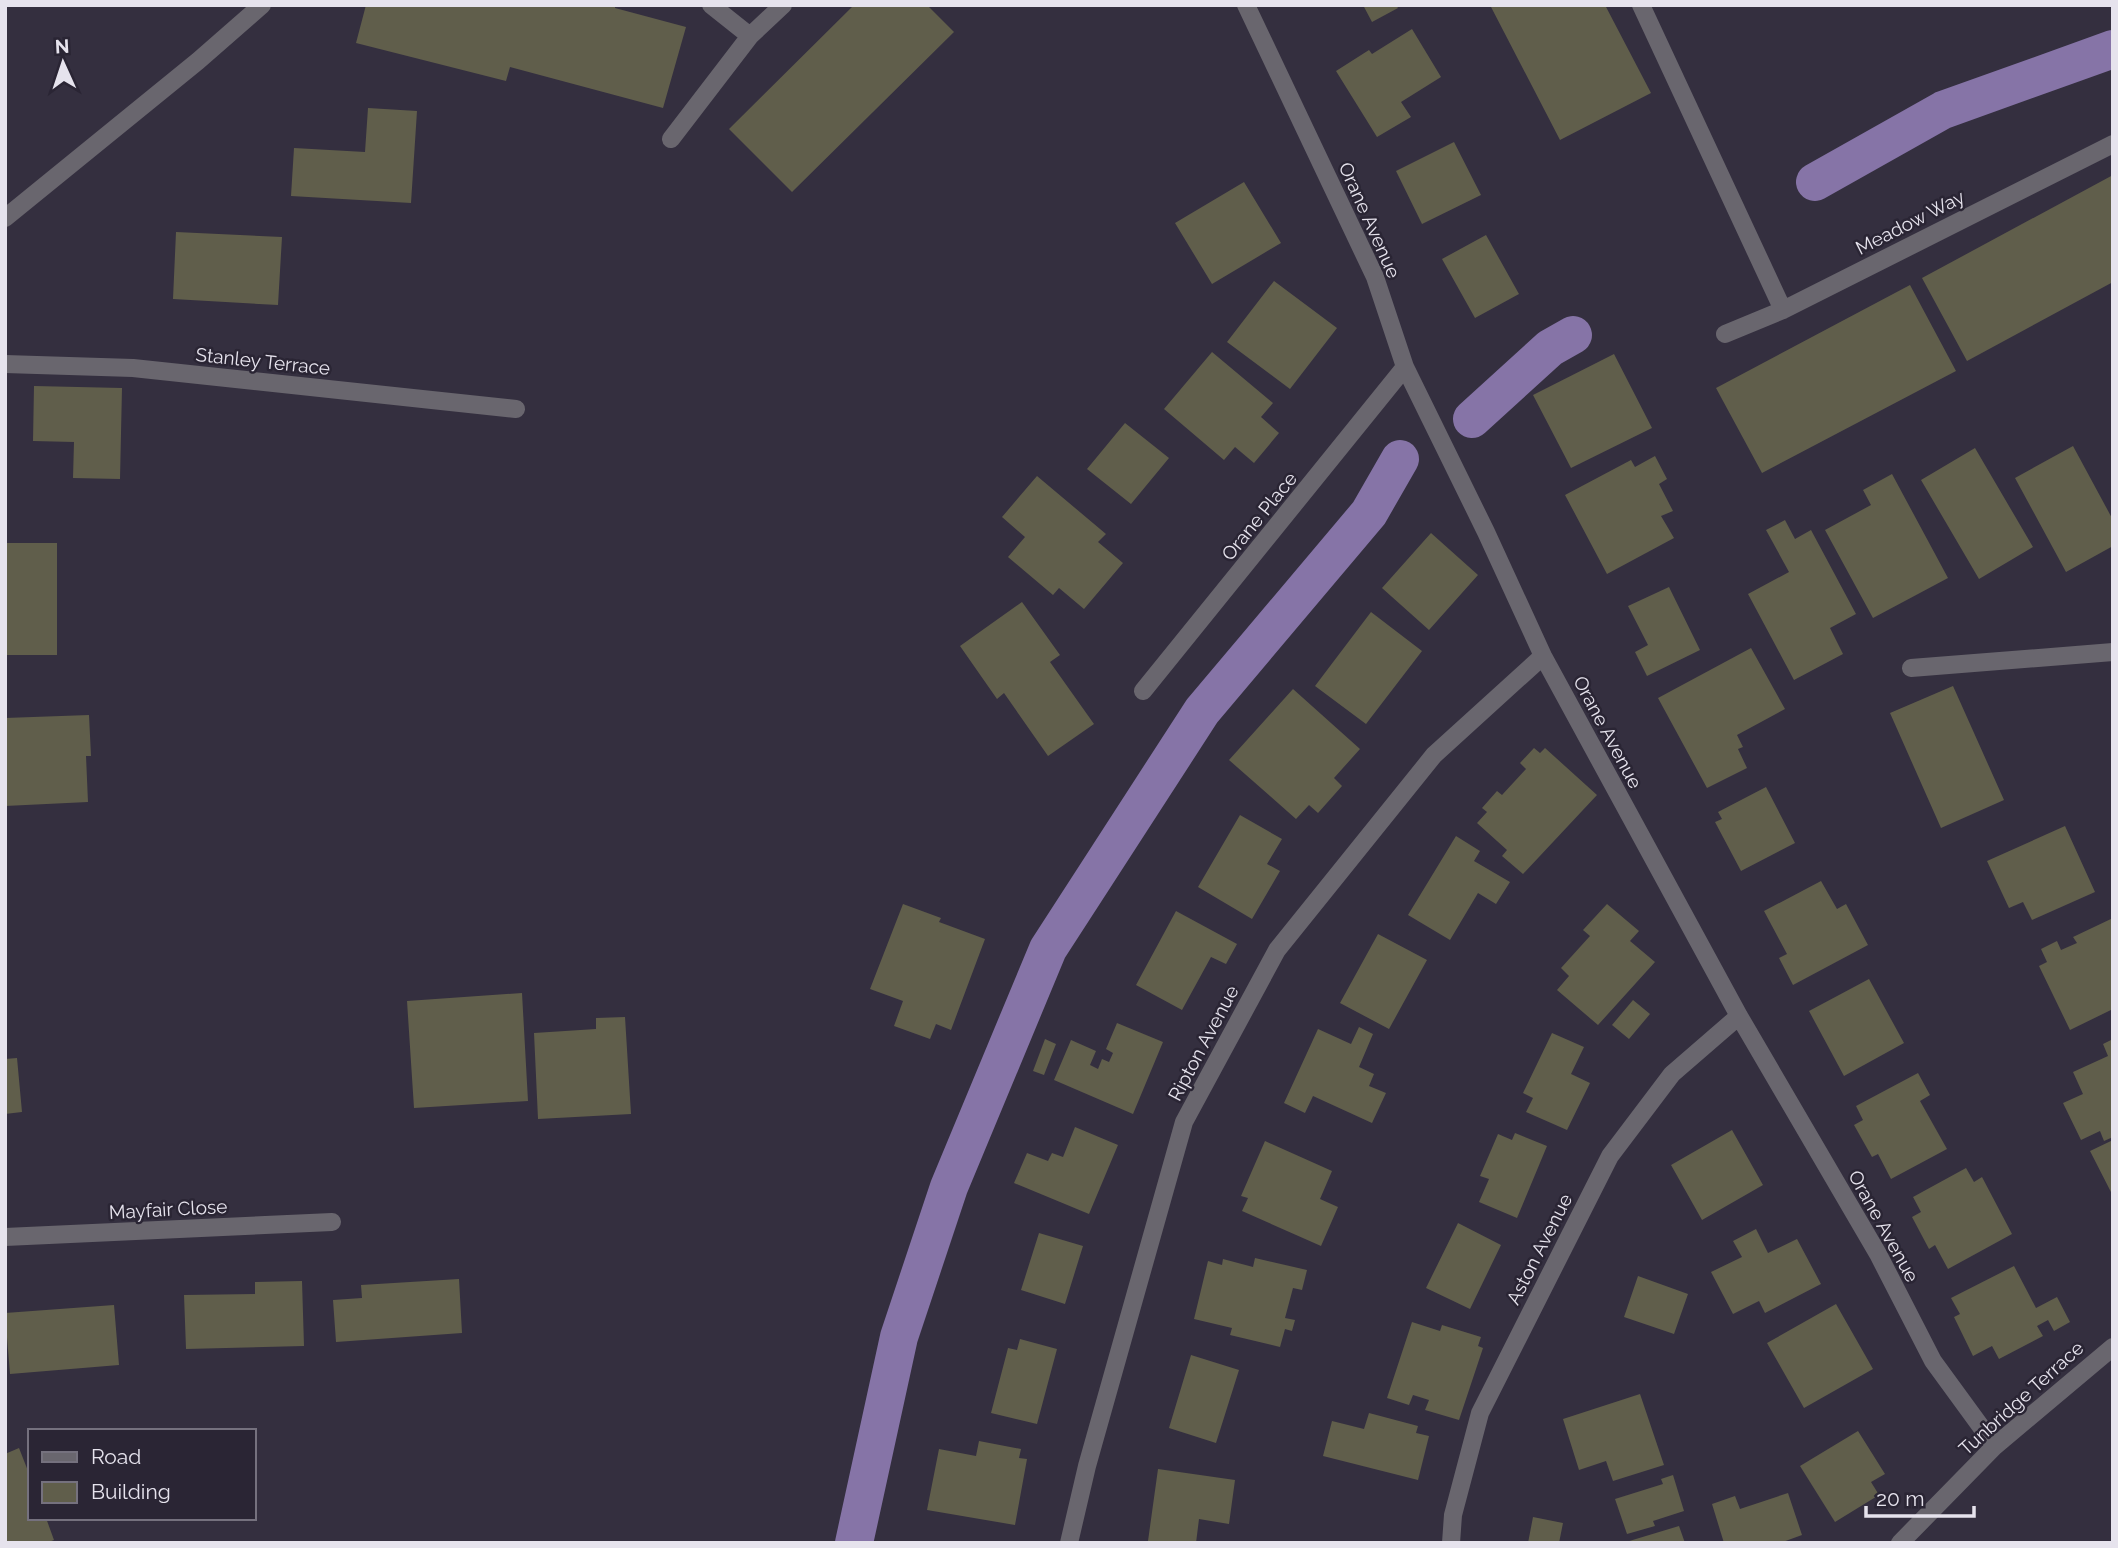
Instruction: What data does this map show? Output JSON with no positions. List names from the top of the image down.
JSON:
{
  "streets": {
    "street": [
      "Orane Avenue",
      "Meadow Way",
      "Stanley Terrace",
      "Orane Place",
      "Ripton Avenue",
      "Mayfair Close",
      "Aston Avenue",
      "Tunbridge Terrace"
    ]
  },
  "crossings": [
    ["Orane Avenue", "Orane Place"],
    ["Orane Avenue", "Ripton Avenue"],
    ["Orane Avenue", "Aston Avenue"],
    ["Orane Avenue", "Tunbridge Terrace"]
  ],
  "legend": ["Road", "Building"],
  "scale_bar": "20 m",
  "north": "top"
}
